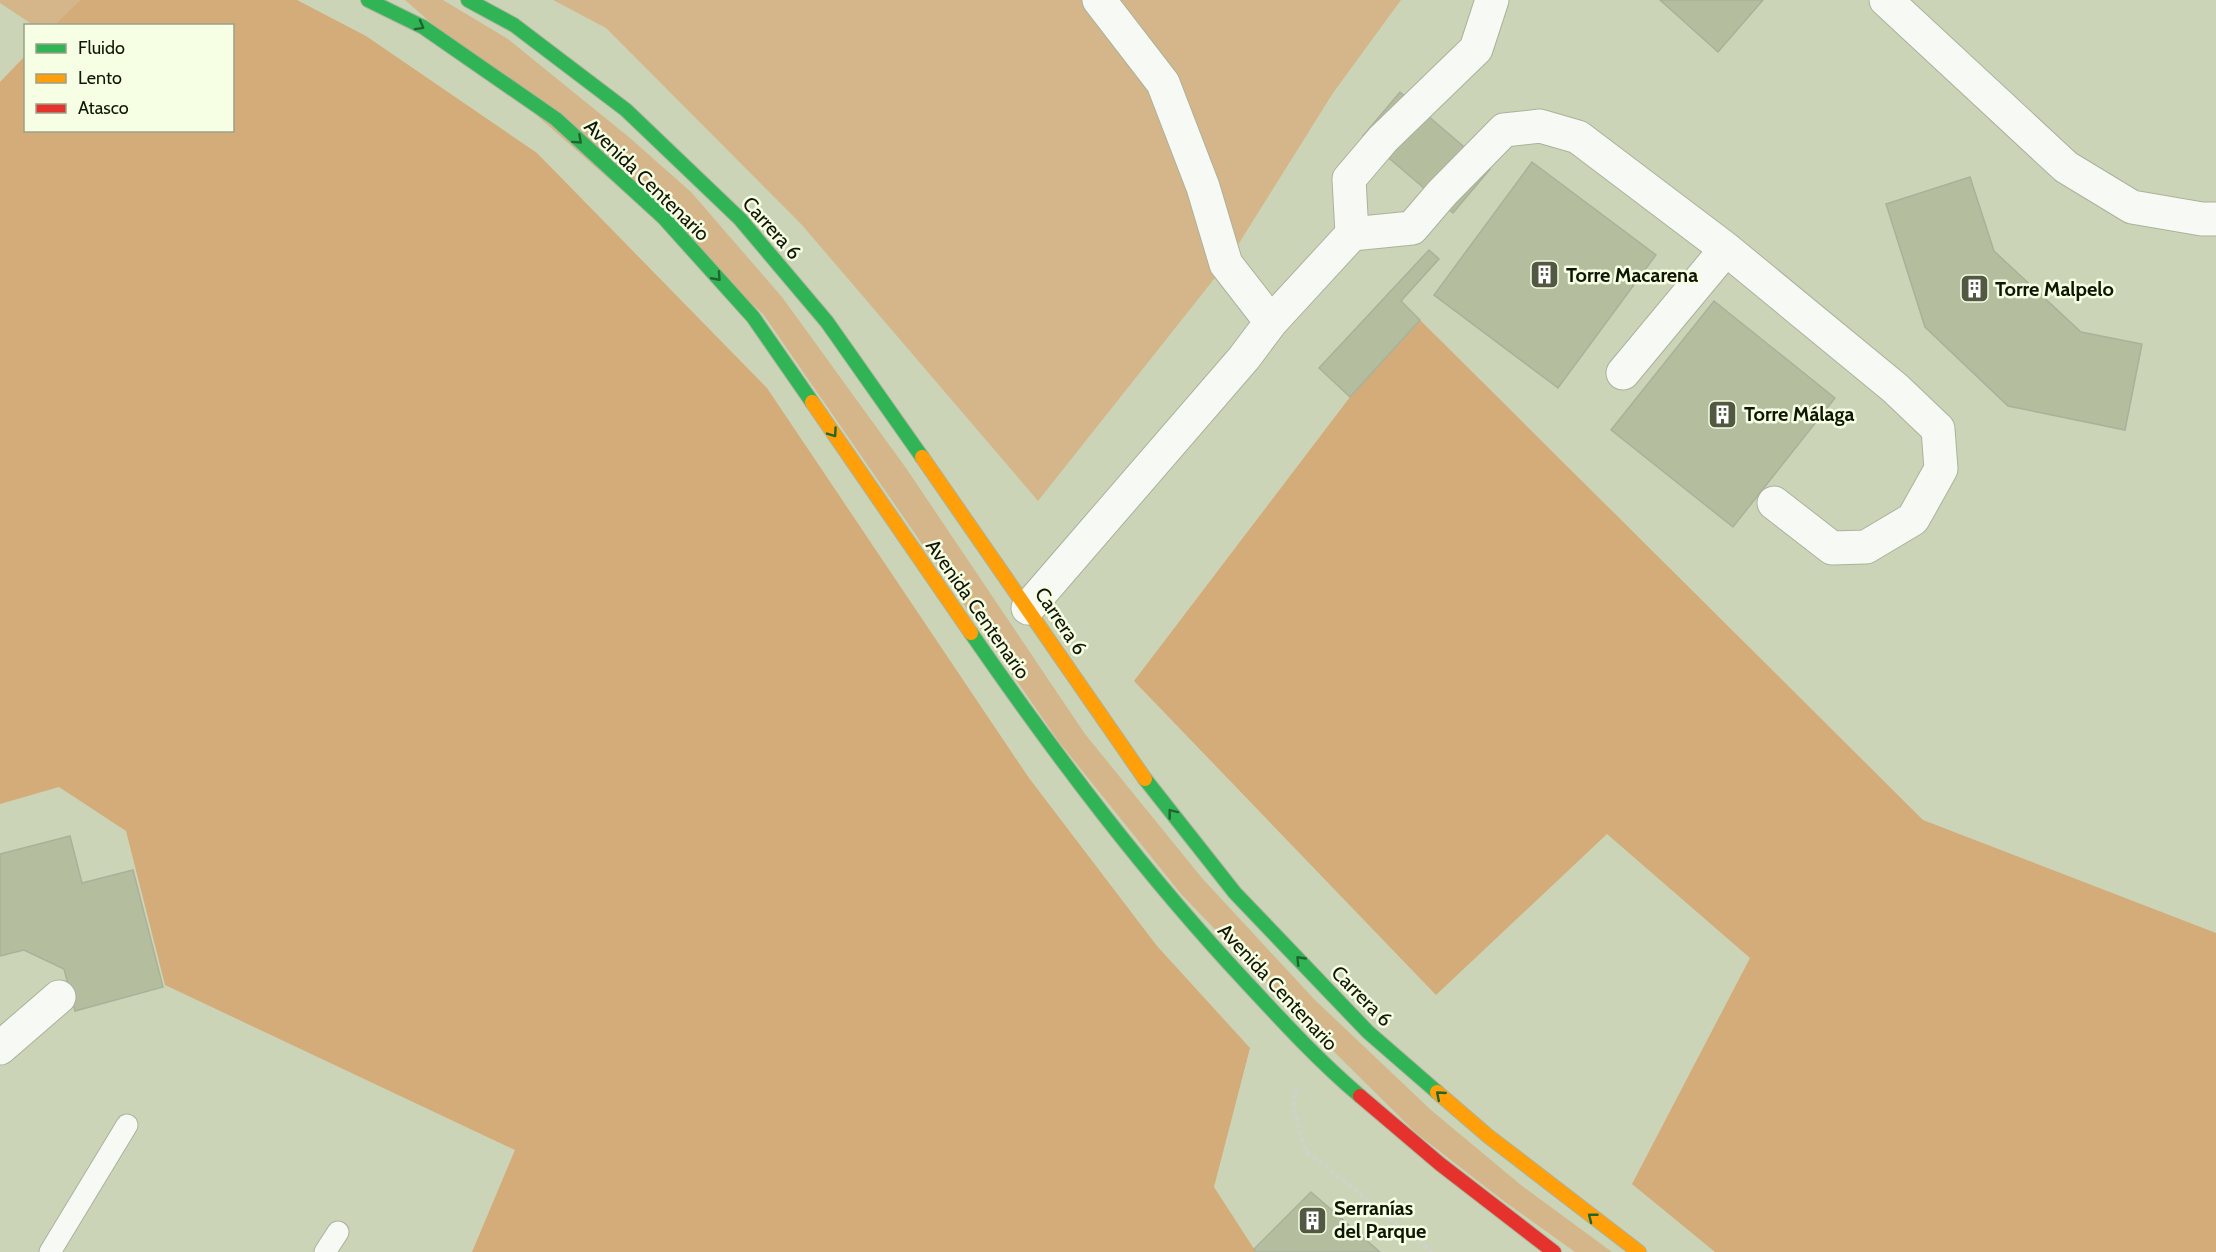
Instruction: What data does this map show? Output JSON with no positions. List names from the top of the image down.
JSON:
{
  "streets": {
    "main road": ["Avenida Centenario", "Carrera 6"]
  },
  "one_way": ["Avenida Centenario", "Carrera 6"],
  "places": {
    "building": [
      "Torre Macarena",
      "Torre Malpelo",
      "Torre Málaga",
      "Serranías del Parque"
    ]
  },
  "legend": ["Fluido", "Lento", "Atasco"]
}
